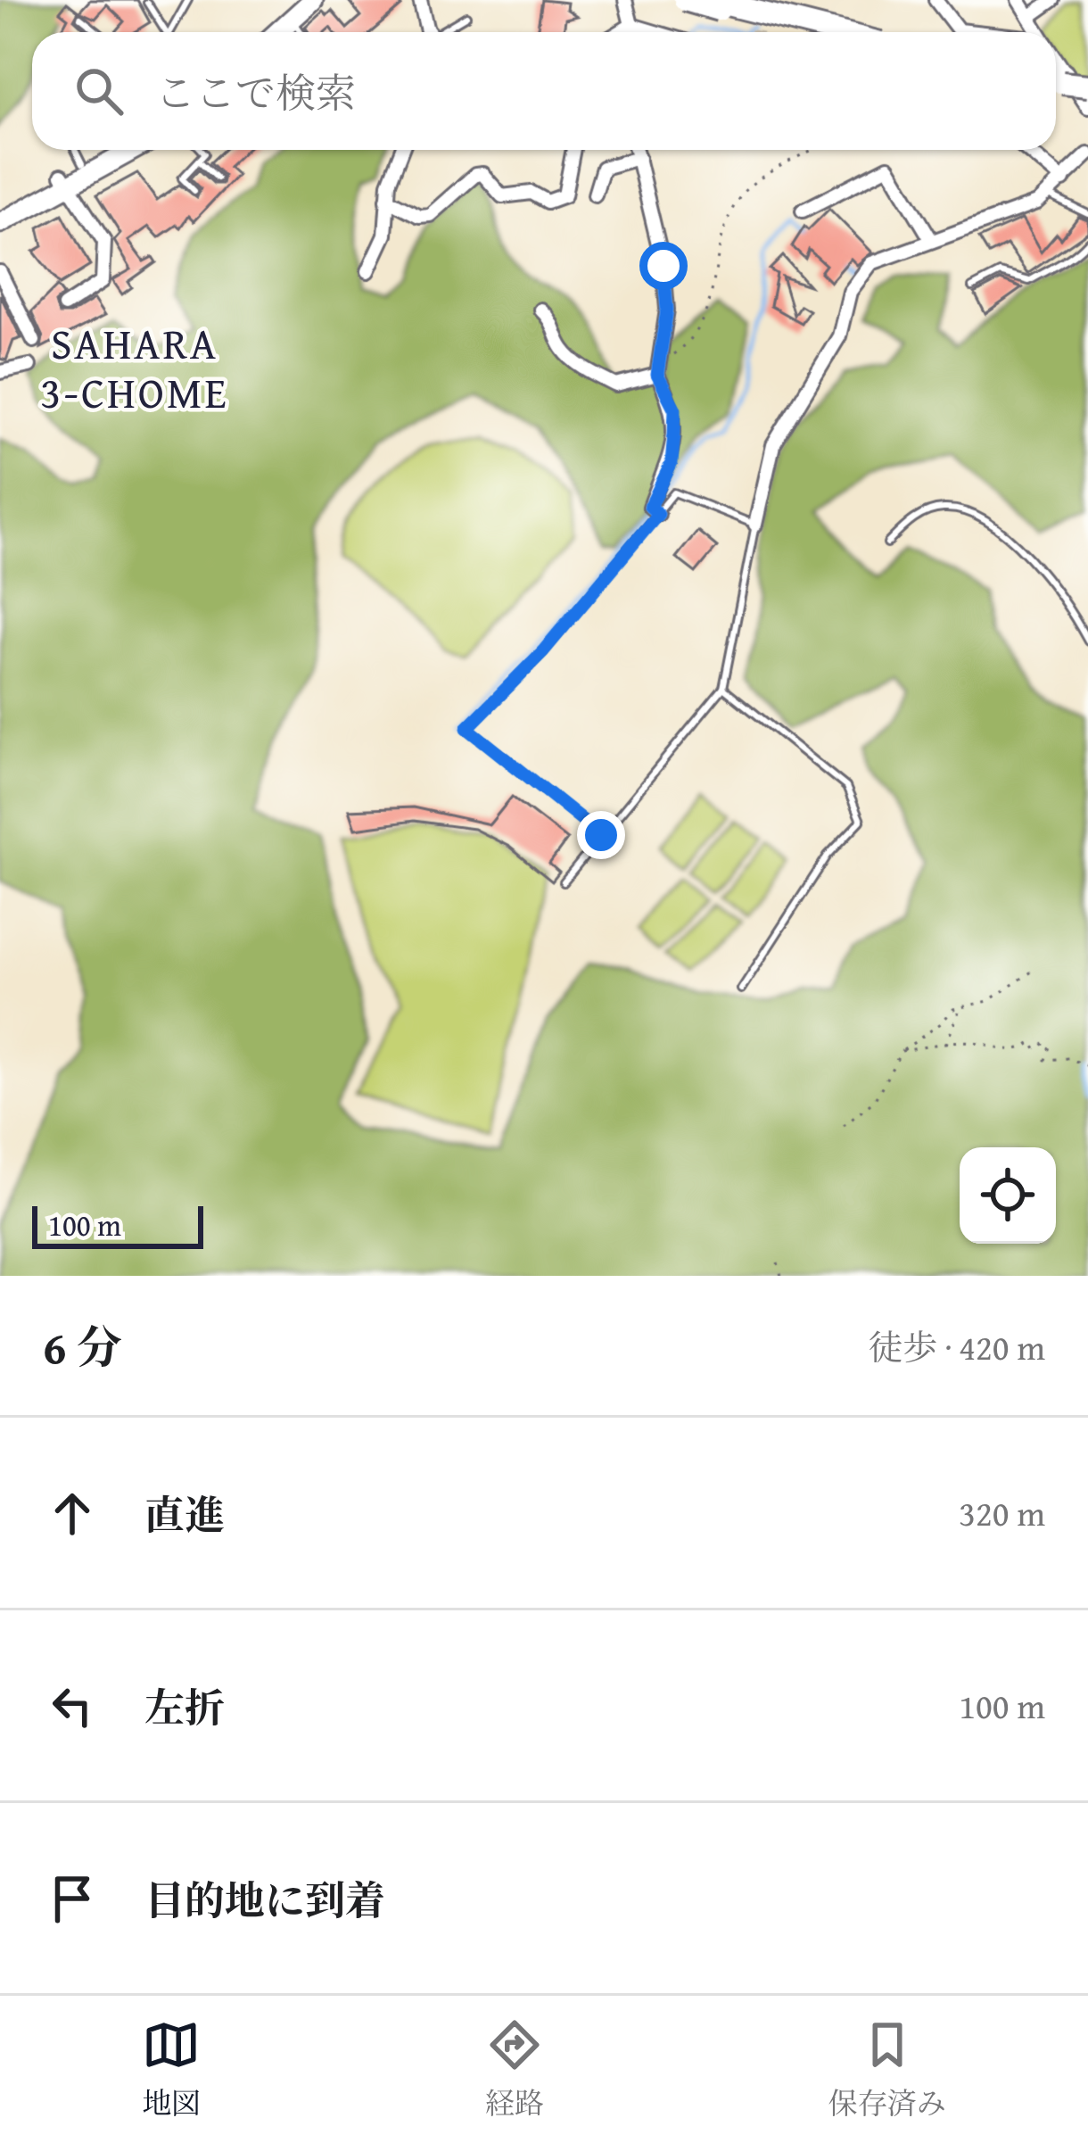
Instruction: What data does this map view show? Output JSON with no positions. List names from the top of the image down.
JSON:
{
  "districts": ["SAHARA 3-CHOME"],
  "scale_bar": "100 m",
  "page": {
    "search": "ここで検索",
    "scale": "100 m",
    "heading": ["6 分", "徒歩 · 420 m"],
    "list": [
      ["直進", "320 m"],
      ["左折", "100 m"],
      "目的地に到着"
    ],
    "nav": ["地図", "経路", "保存済み"]
  }
}
